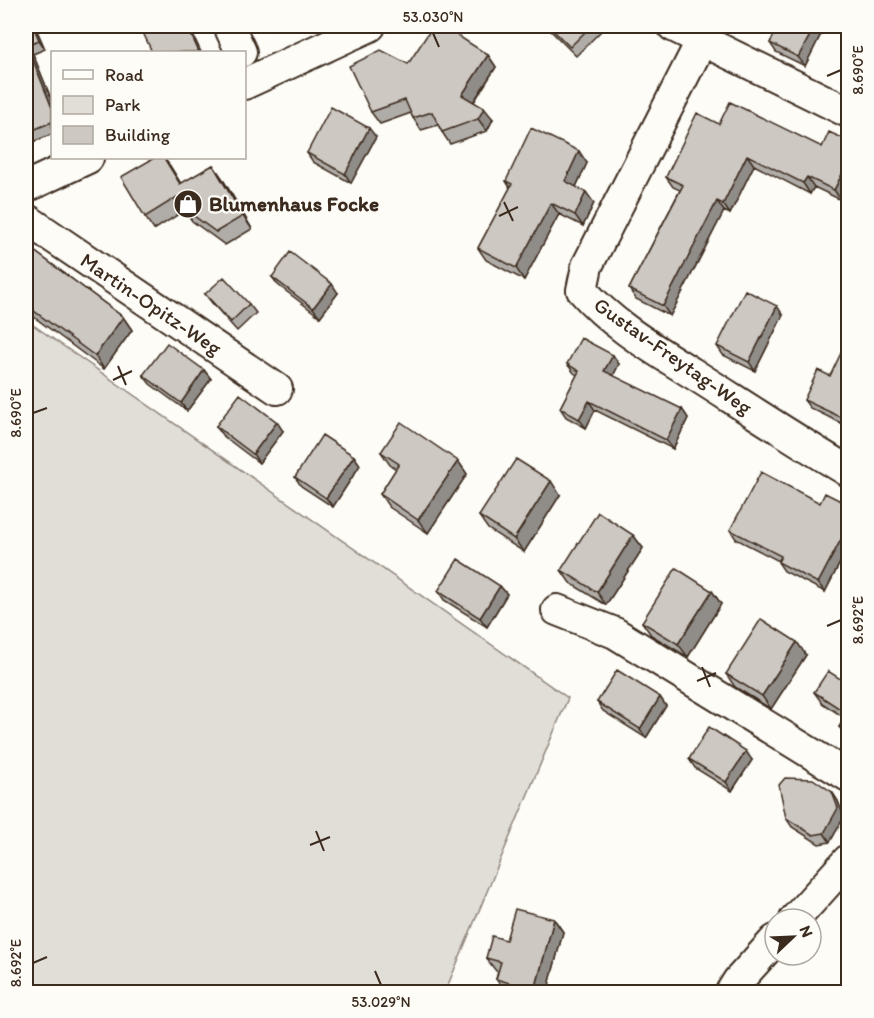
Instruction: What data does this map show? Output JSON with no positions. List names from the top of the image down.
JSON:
{
  "streets": {
    "street": ["Martin-Opitz-Weg", "Gustav-Freytag-Weg"]
  },
  "places": {
    "shop": ["Blumenhaus Focke"]
  },
  "legend": ["Road", "Park", "Building"],
  "north": "top right",
  "coordinates": [
    "53.030°N",
    "8.690°E",
    "8.692°E",
    "53.029°N"
  ]
}
